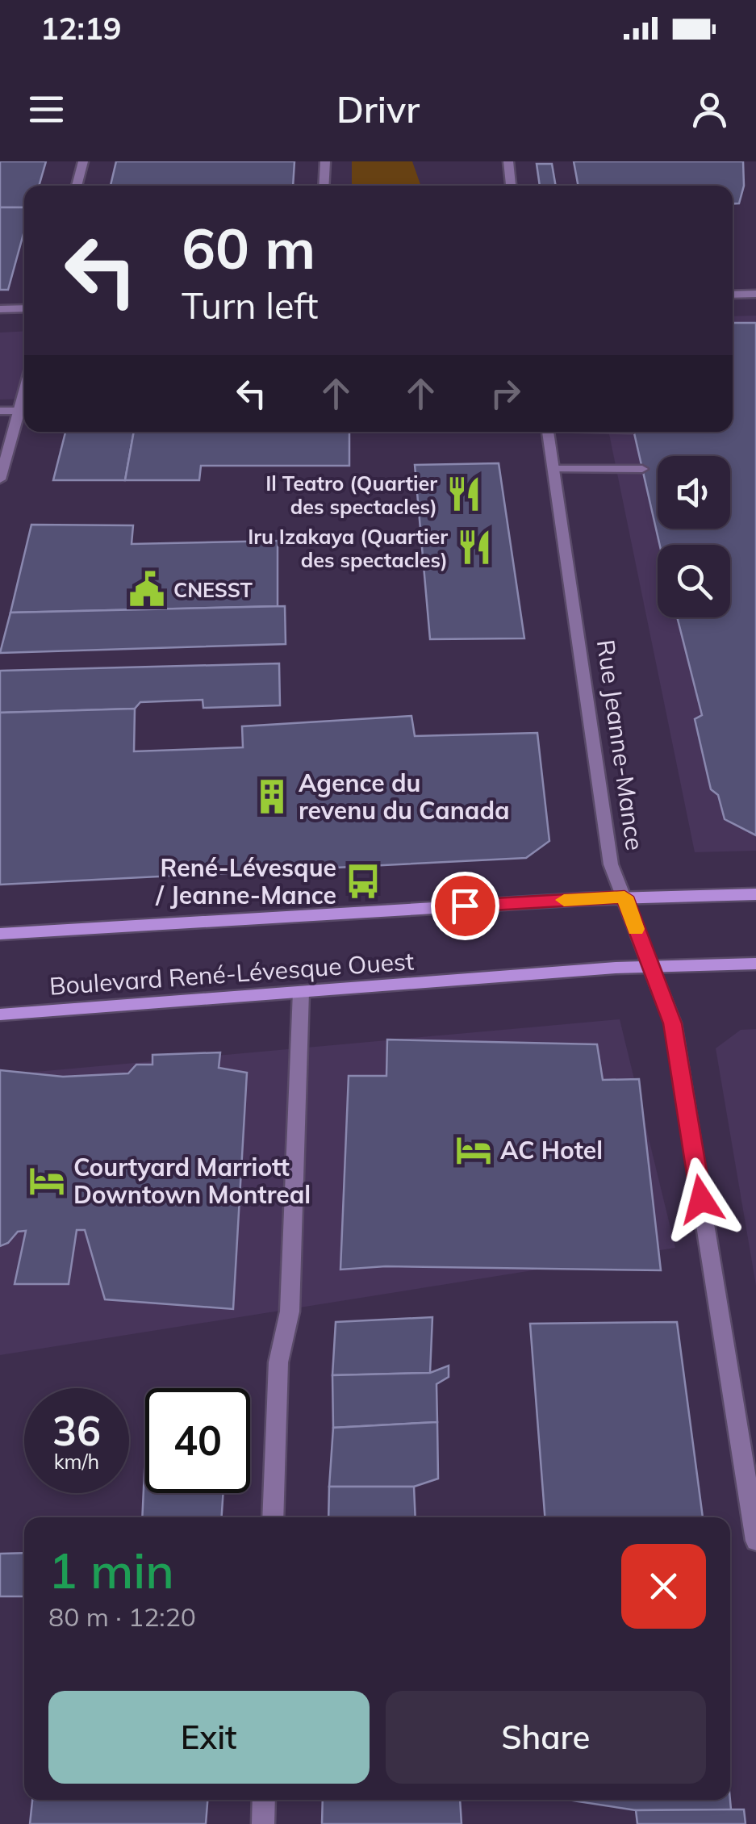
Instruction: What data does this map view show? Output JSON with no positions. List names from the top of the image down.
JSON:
{
  "streets": {
    "main road": ["Boulevard René-Lévesque Ouest"],
    "street": ["Rue Jeanne-Mance"]
  },
  "crossings": [
    ["Rue Jeanne-Mance", "Boulevard René-Lévesque Ouest"]
  ],
  "places": {
    "restaurant": ["Il Teatro (Quartier des spectacles)", "Iru Izakaya (Quartier des spectacles)"],
    "public building": ["CNESST"],
    "building": ["Agence du revenu du Canada"],
    "bus stop": ["René-Lévesque / Jeanne-Mance"],
    "hotel": ["AC Hotel", "Courtyard Marriott Downtown Montreal"]
  },
  "page": {
    "status": "12:19",
    "header": "Drivr",
    "turn": ["60 m", "Turn left"],
    "speed": "36 km/h",
    "limit": "40",
    "heading": ["1 min", "80 m · 12:20"],
    "buttons": ["Exit", "Share"]
  }
}
